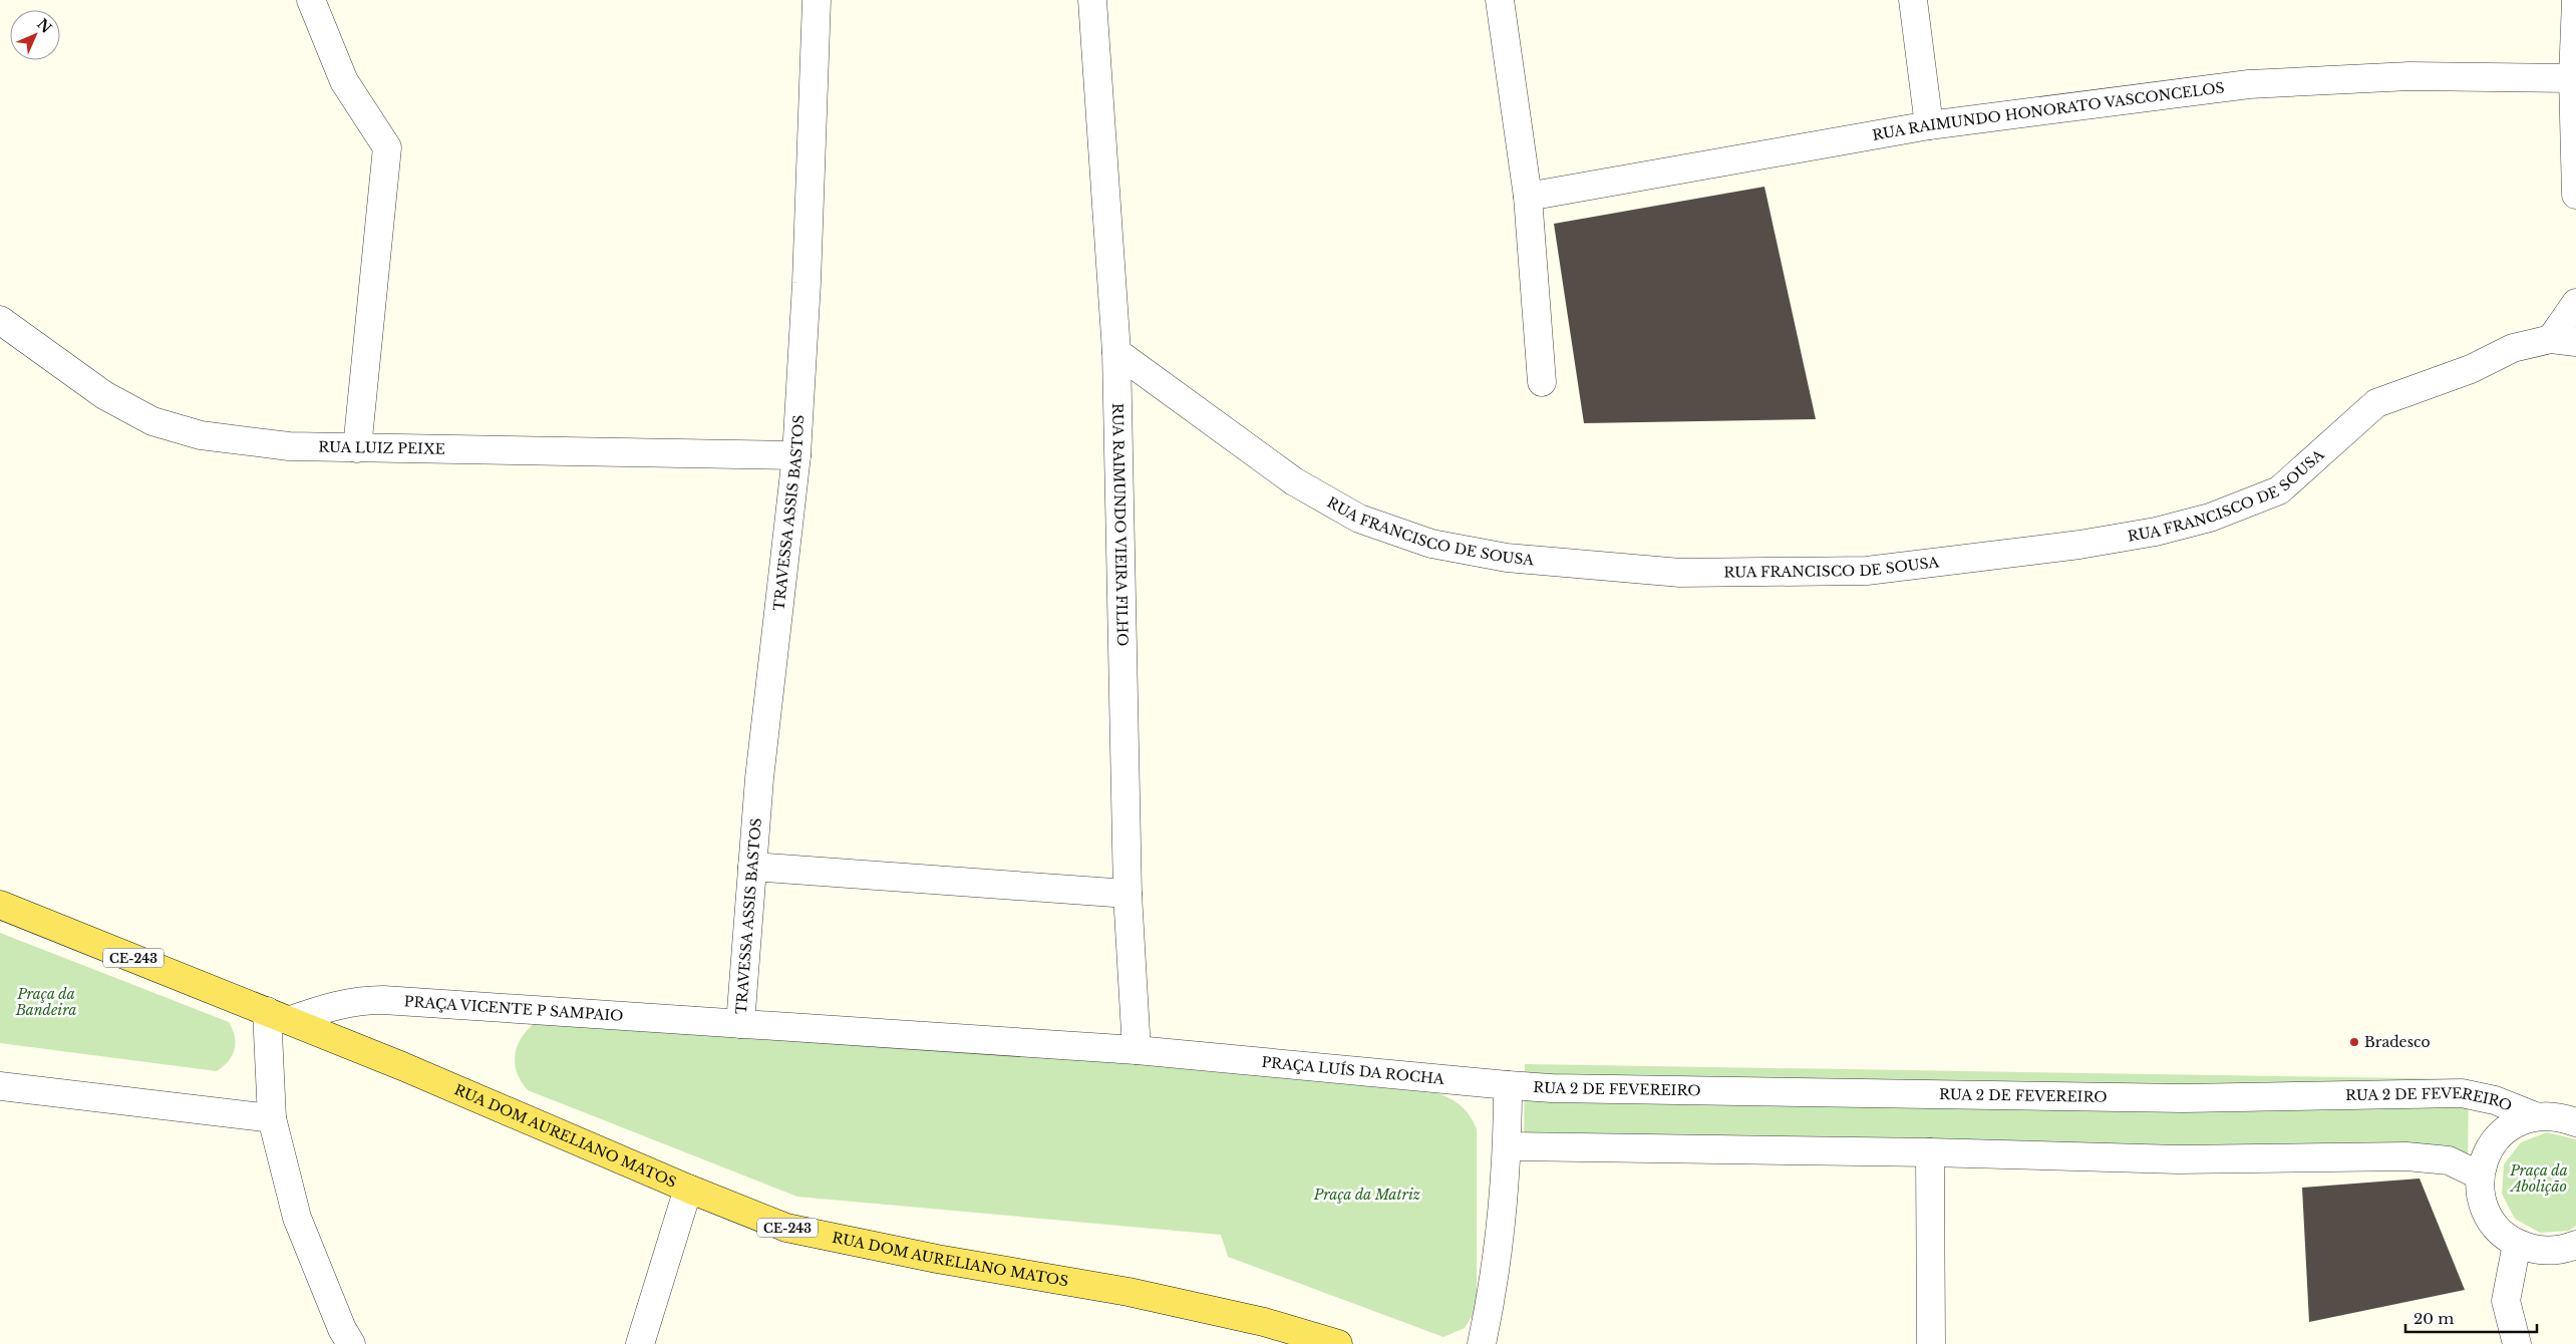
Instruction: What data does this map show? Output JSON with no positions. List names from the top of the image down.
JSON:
{
  "streets": {
    "main road": ["CE-243", "RUA DOM AURELIANO MATOS"],
    "street": [
      "RUA RAIMUNDO HONORATO VASCONCELOS",
      "RUA LUIZ PEIXE",
      "RUA FRANCISCO DE SOUSA",
      "TRAVESSA ASSIS BASTOS",
      "RUA RAIMUNDO VIEIRA FILHO",
      "PRAÇA VICENTE P SAMPAIO",
      "PRAÇA LUÍS DA ROCHA",
      "RUA 2 DE FEVEREIRO"
    ]
  },
  "crossings": [
    ["RUA LUIZ PEIXE", "TRAVESSA ASSIS BASTOS"],
    ["RUA FRANCISCO DE SOUSA", "RUA RAIMUNDO VIEIRA FILHO"],
    ["TRAVESSA ASSIS BASTOS", "PRAÇA VICENTE P SAMPAIO"],
    ["RUA RAIMUNDO VIEIRA FILHO", "PRAÇA VICENTE P SAMPAIO"],
    ["RUA RAIMUNDO VIEIRA FILHO", "PRAÇA LUÍS DA ROCHA"],
    ["CE-243", "PRAÇA VICENTE P SAMPAIO"],
    ["CE-243", "RUA DOM AURELIANO MATOS"],
    ["PRAÇA VICENTE P SAMPAIO", "PRAÇA LUÍS DA ROCHA"],
    ["PRAÇA VICENTE P SAMPAIO", "RUA DOM AURELIANO MATOS"],
    ["PRAÇA LUÍS DA ROCHA", "RUA 2 DE FEVEREIRO"]
  ],
  "parks": ["Praça da Bandeira", "Praça da Abolição", "Praça da Matriz"],
  "places": ["Bradesco"],
  "scale_bar": "20 m",
  "north": "top right"
}
